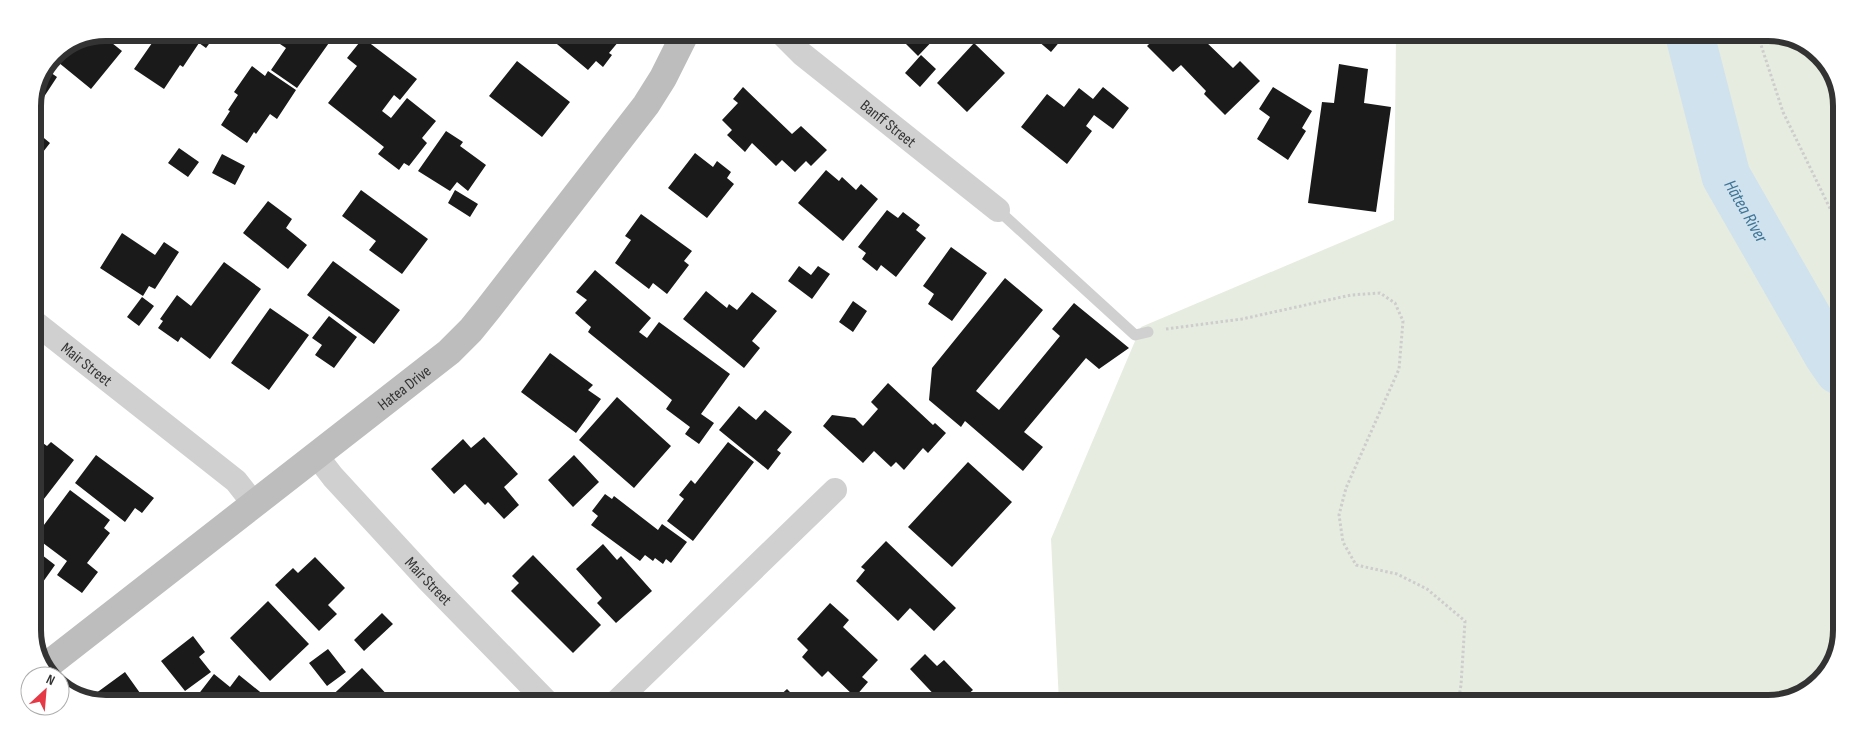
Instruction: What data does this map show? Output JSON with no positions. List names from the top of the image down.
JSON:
{
  "streets": {
    "main road": ["Hatea Drive"],
    "street": ["Banff Street", "Mair Street"]
  },
  "crossings": [
    ["Mair Street", "Hatea Drive"]
  ],
  "water": ["Hātea River"],
  "north": "top right"
}
